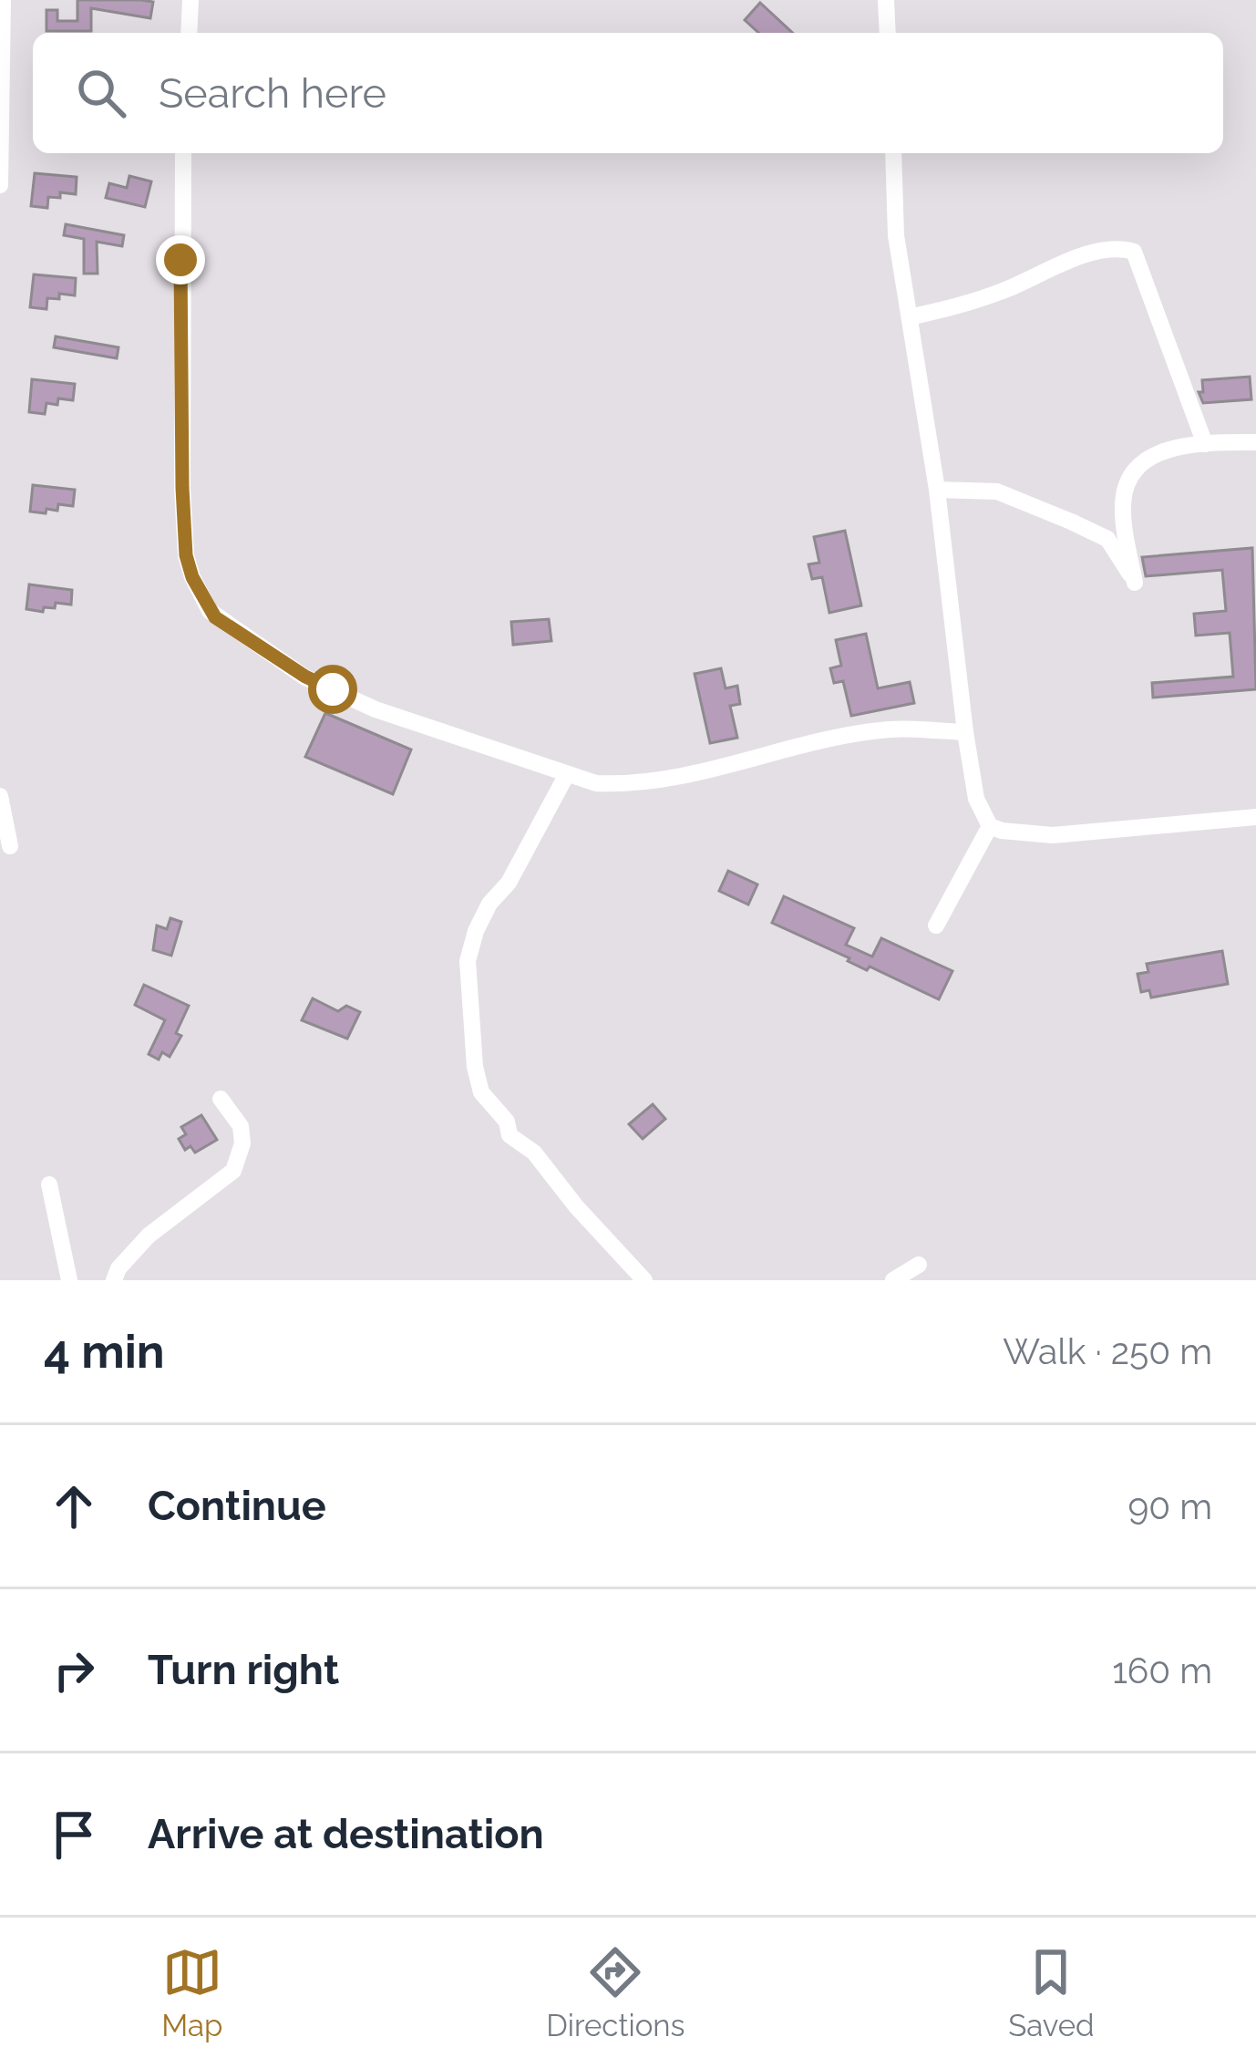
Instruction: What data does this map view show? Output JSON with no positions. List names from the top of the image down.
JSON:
{
  "page": {
    "search": "Search here",
    "heading": ["4 min", "Walk · 250 m"],
    "list": [
      ["Continue", "90 m"],
      ["Turn right", "160 m"],
      "Arrive at destination"
    ],
    "nav": ["Map", "Directions", "Saved"]
  }
}
